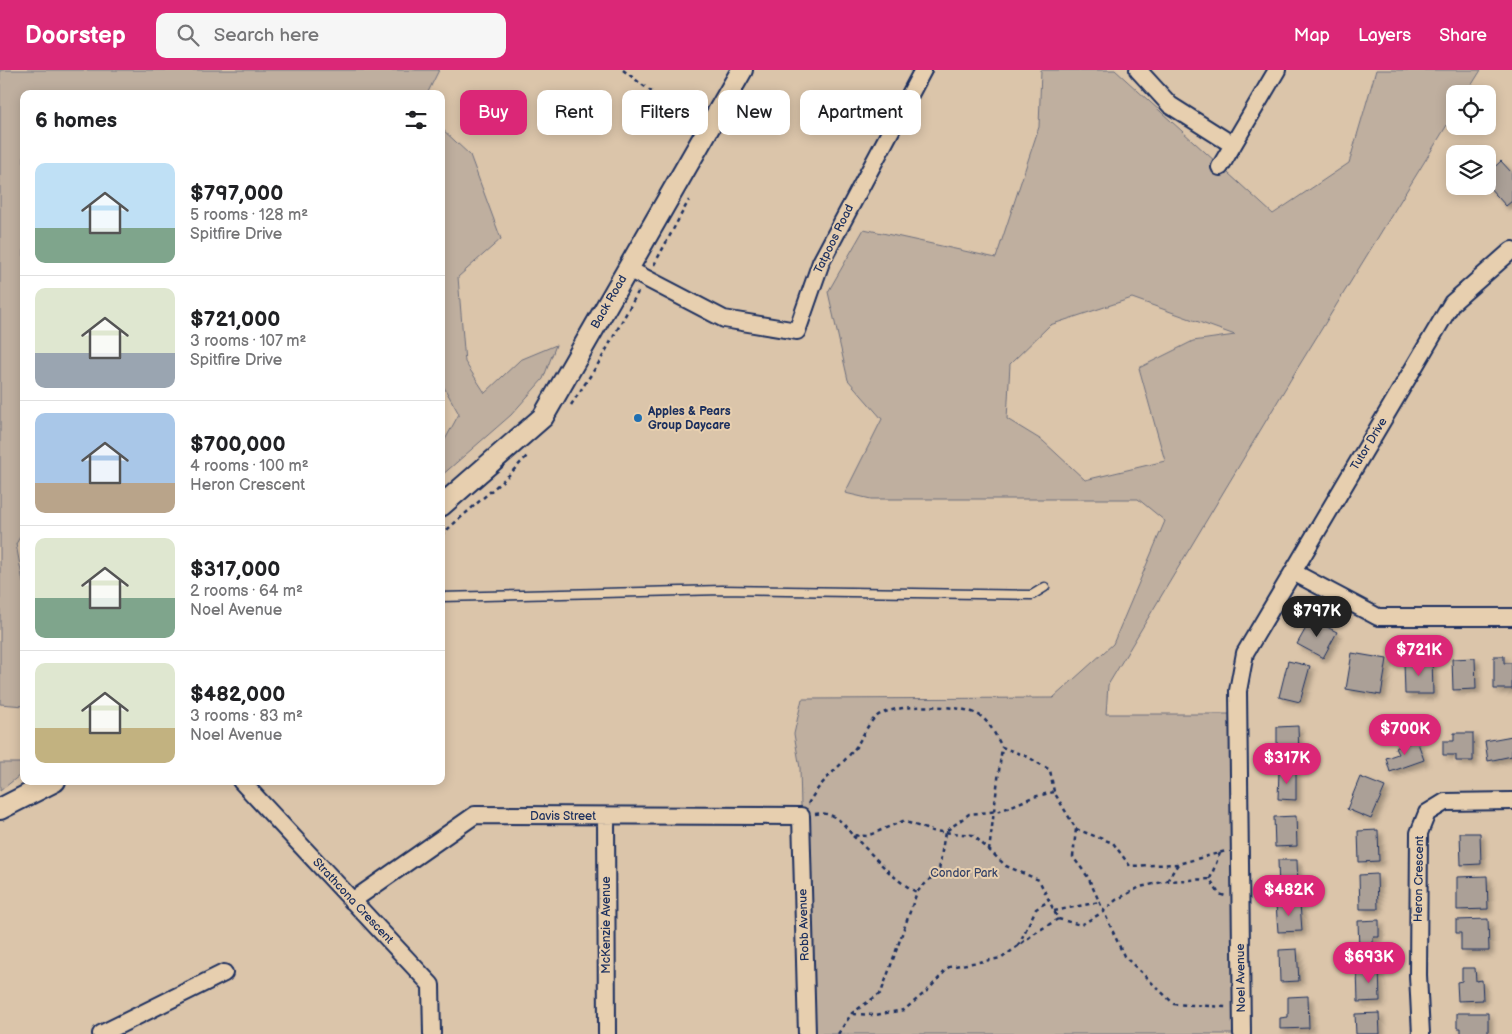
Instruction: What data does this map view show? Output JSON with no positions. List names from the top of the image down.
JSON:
{
  "streets": {
    "street": [
      "Tatpoos Road",
      "Back Road",
      "Tutor Drive",
      "Davis Street",
      "Heron Crescent",
      "Strathcona Crescent",
      "McKenzie Avenue",
      "Robb Avenue",
      "Noel Avenue"
    ]
  },
  "crossings": [
    ["Tatpoos Road", "Back Road"],
    ["Tutor Drive", "Noel Avenue"],
    ["Davis Street", "Strathcona Crescent"],
    ["Davis Street", "McKenzie Avenue"],
    ["Davis Street", "Robb Avenue"]
  ],
  "parks": ["Condor Park"],
  "places": ["Apples & Pears Group Daycare"],
  "page": {
    "header": "Doorstep",
    "search": "Search here",
    "nav": ["Map", "Layers", "Share"],
    "chip": [
      "Buy",
      "Rent",
      "Filters",
      "New",
      "Apartment"
    ],
    "heading": "6 homes",
    "list": [
      {
        "name": "$797,000",
        "note": "5 rooms · 128 m² · Spitfire Drive"
      },
      {
        "name": "$721,000",
        "note": "3 rooms · 107 m² · Spitfire Drive"
      },
      {
        "name": "$700,000",
        "note": "4 rooms · 100 m² · Heron Crescent"
      },
      {
        "name": "$317,000",
        "note": "2 rooms · 64 m² · Noel Avenue"
      },
      {
        "name": "$482,000",
        "note": "3 rooms · 83 m² · Noel Avenue"
      }
    ],
    "price": [
      "$797K",
      "$721K",
      "$700K",
      "$317K",
      "$482K",
      "$693K"
    ]
  }
}
